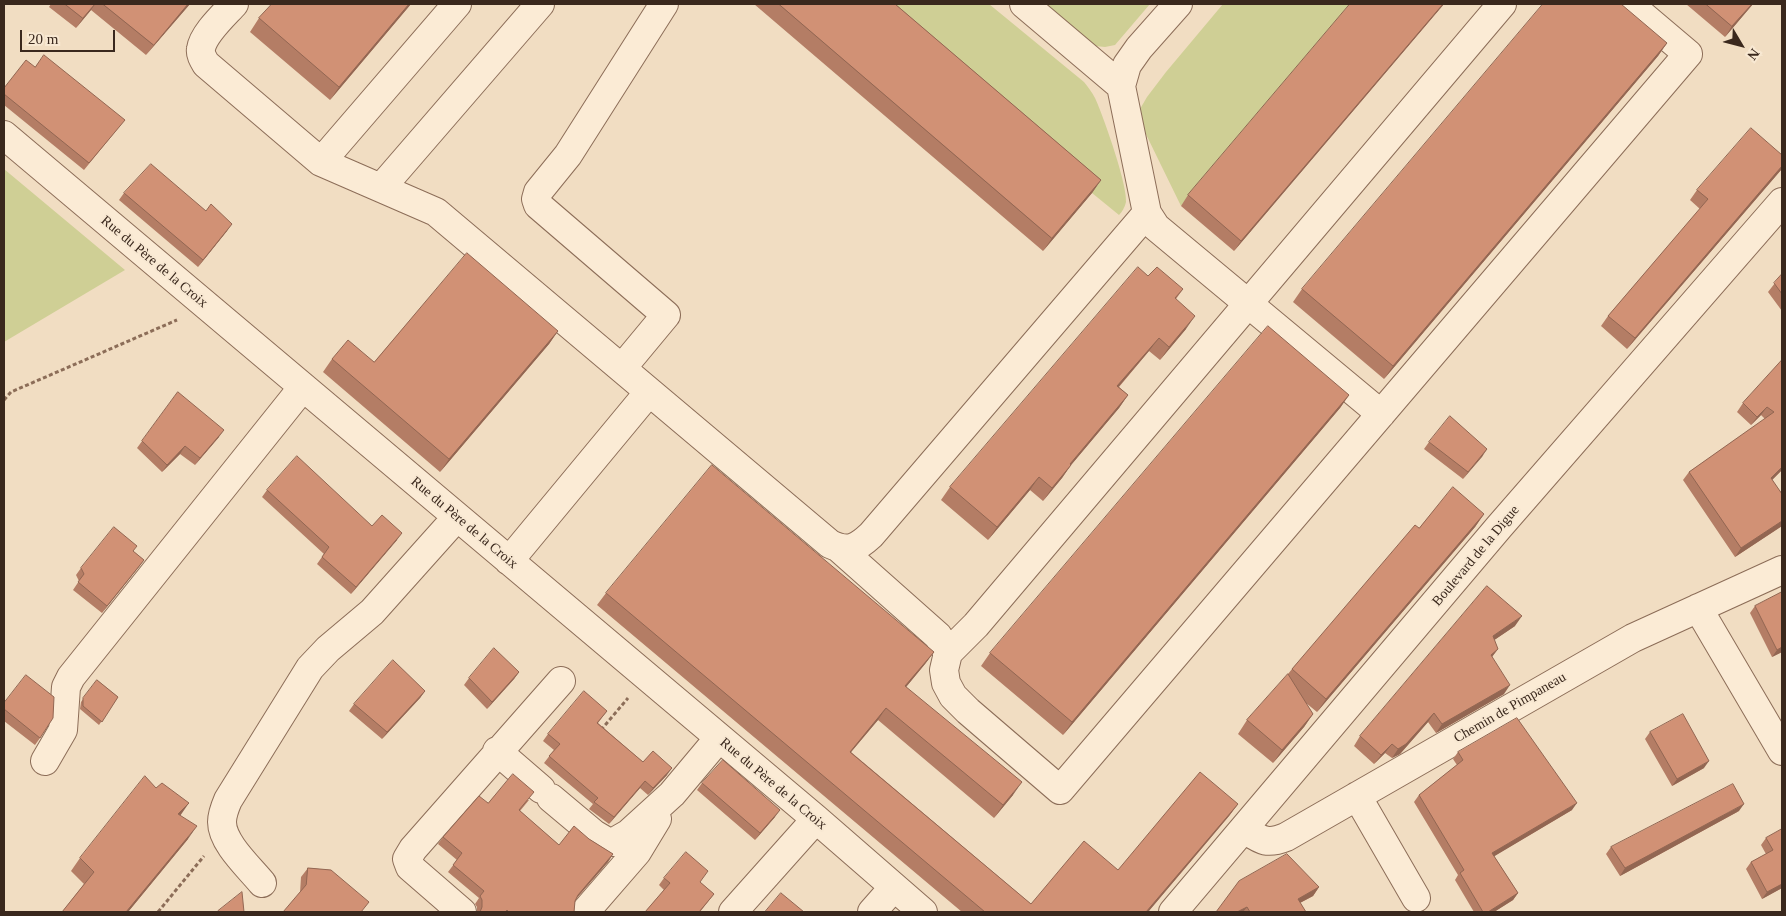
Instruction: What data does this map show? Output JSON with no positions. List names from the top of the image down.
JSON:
{
  "streets": {
    "street": ["Rue du Père de la Croix", "Boulevard de la Digue", "Chemin de Pimpaneau"]
  },
  "crossings": [
    ["Boulevard de la Digue", "Chemin de Pimpaneau"]
  ],
  "scale_bar": "20 m",
  "north": "bottom right"
}
